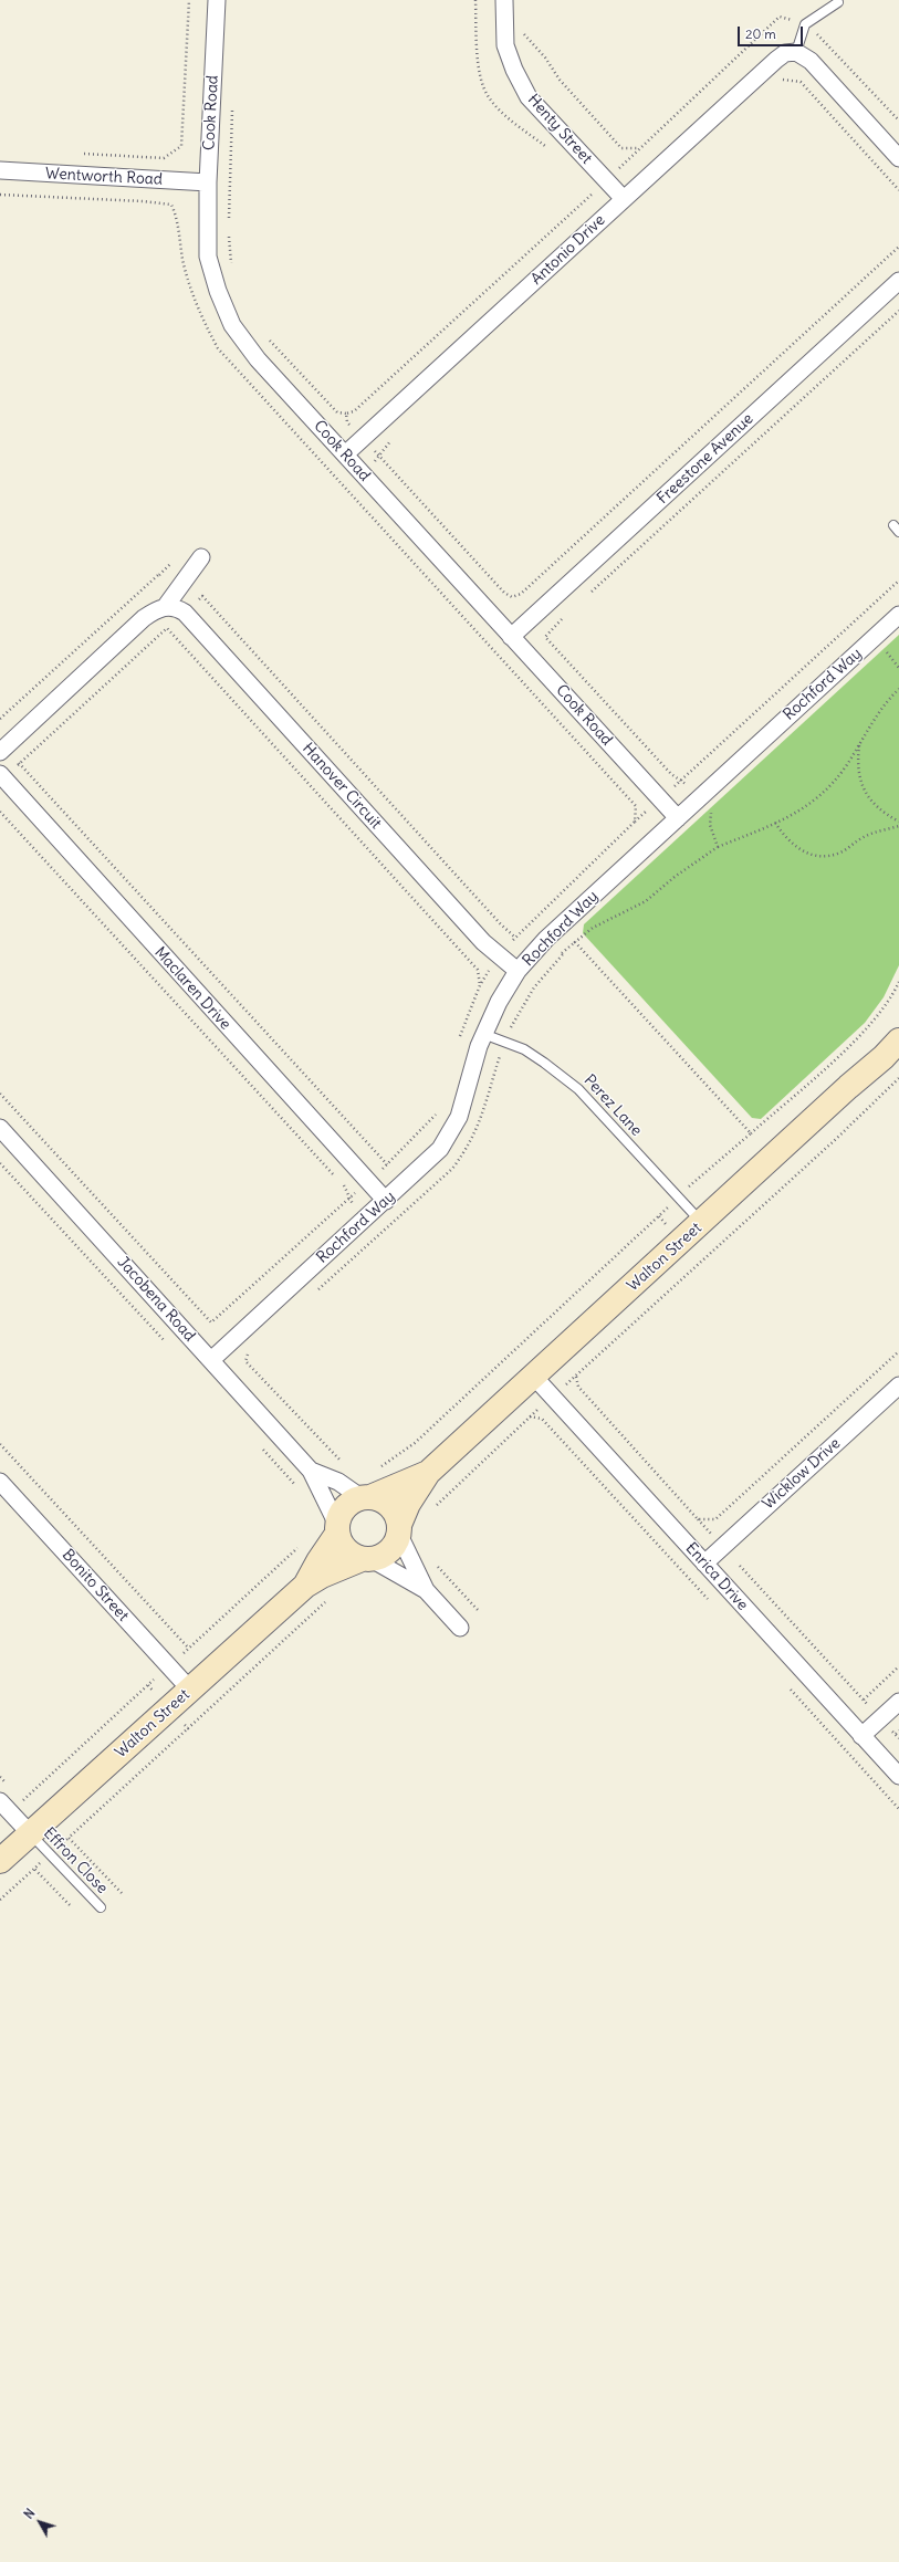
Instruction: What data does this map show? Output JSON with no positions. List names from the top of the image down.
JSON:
{
  "streets": {
    "street": [
      "Cook Road",
      "Henty Street",
      "Wentworth Road",
      "Antonio Drive",
      "Freestone Avenue",
      "Rochford Way",
      "Hanover Circuit",
      "Maclaren Drive",
      "Walton Street",
      "Jacobena Road",
      "Wicklow Drive",
      "Enrica Drive",
      "Bonito Street"
    ],
    "lane": ["Perez Lane", "Effron Close"]
  },
  "crossings": [
    ["Cook Road", "Wentworth Road"],
    ["Cook Road", "Antonio Drive"],
    ["Cook Road", "Freestone Avenue"],
    ["Cook Road", "Rochford Way"],
    ["Henty Street", "Antonio Drive"],
    ["Rochford Way", "Hanover Circuit"],
    ["Rochford Way", "Maclaren Drive"],
    ["Rochford Way", "Perez Lane"],
    ["Rochford Way", "Jacobena Road"],
    ["Perez Lane", "Walton Street"],
    ["Walton Street", "Jacobena Road"],
    ["Walton Street", "Enrica Drive"],
    ["Walton Street", "Bonito Street"],
    ["Walton Street", "Effron Close"],
    ["Wicklow Drive", "Enrica Drive"]
  ],
  "scale_bar": "20 m",
  "north": "top left"
}
